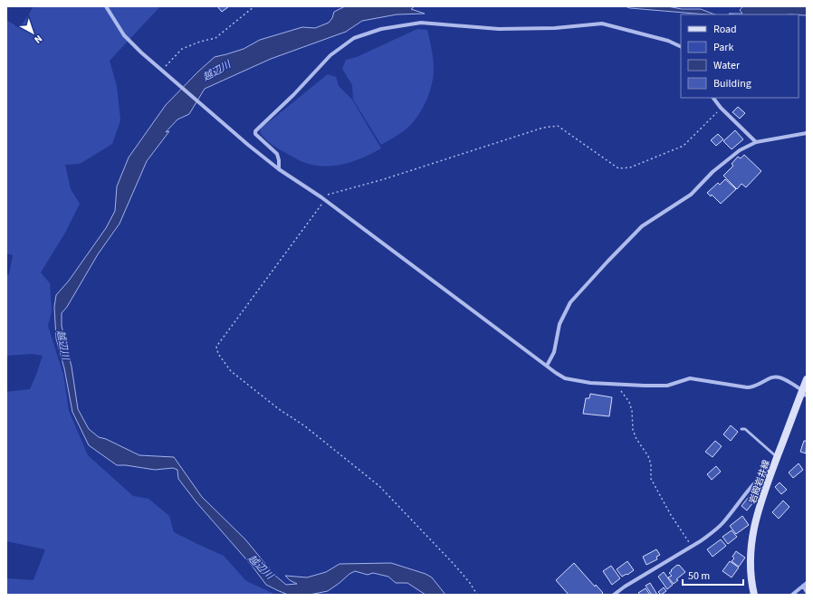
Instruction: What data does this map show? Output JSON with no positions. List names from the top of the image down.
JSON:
{
  "streets": {
    "main road": ["岩殿岩井線"]
  },
  "water": ["越辺川"],
  "legend": [
    "Road",
    "Park",
    "Water",
    "Building"
  ],
  "scale_bar": "50 m",
  "north": "bottom right"
}
